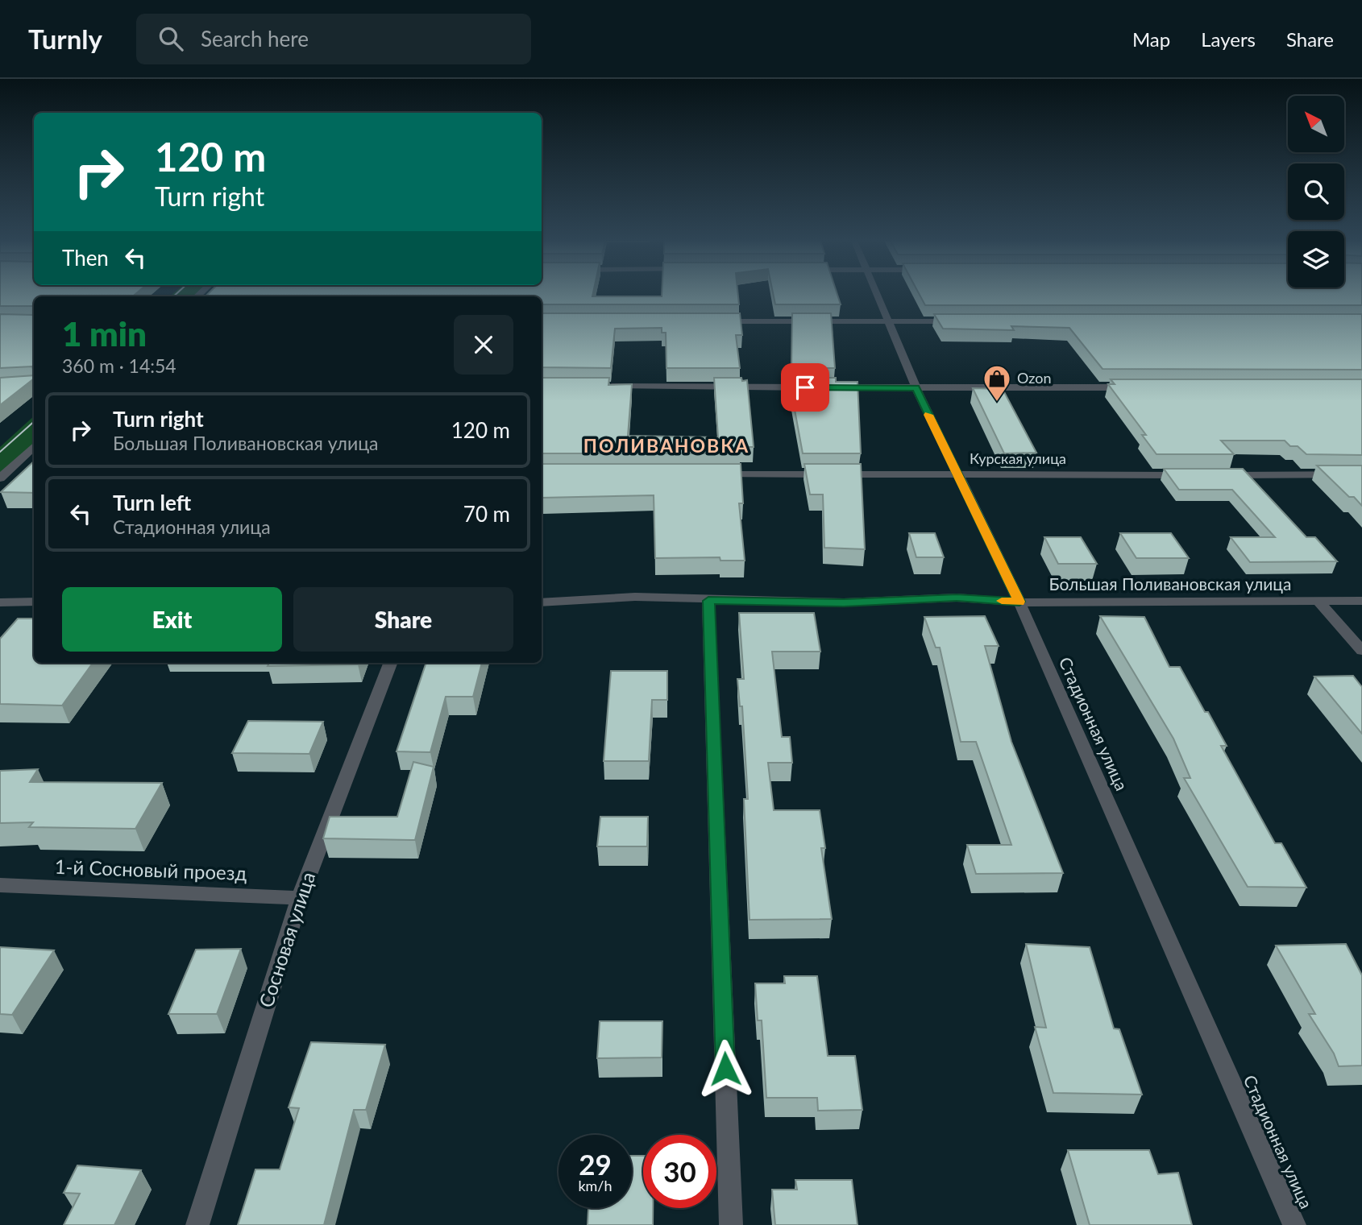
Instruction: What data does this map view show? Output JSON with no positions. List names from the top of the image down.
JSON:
{
  "streets": {
    "street": [
      "Курская улица",
      "Большая Поливановская улица",
      "Стадионная улица",
      "1-й Сосновый проезд",
      "Сосновая улица"
    ]
  },
  "crossings": [
    ["Курская улица", "Стадионная улица"],
    ["Большая Поливановская улица", "Стадионная улица"],
    ["1-й Сосновый проезд", "Сосновая улица"]
  ],
  "districts": ["ПОЛИВАНОВКА"],
  "places": {
    "shop": ["Ozon"]
  },
  "north": "top left",
  "page": {
    "header": "Turnly",
    "search": "Search here",
    "nav": ["Map", "Layers", "Share"],
    "turn": ["120 m", "Turn right"],
    "then": "Then",
    "heading": ["1 min", "360 m · 14:54"],
    "list": [
      {
        "name": "Turn right",
        "note": "Большая Поливановская улица",
        "value": "120 m"
      },
      {
        "name": "Turn left",
        "note": "Стадионная улица",
        "value": "70 m"
      }
    ],
    "buttons": ["Exit", "Share"],
    "speed": "29 km/h",
    "limit": "30"
  }
}
